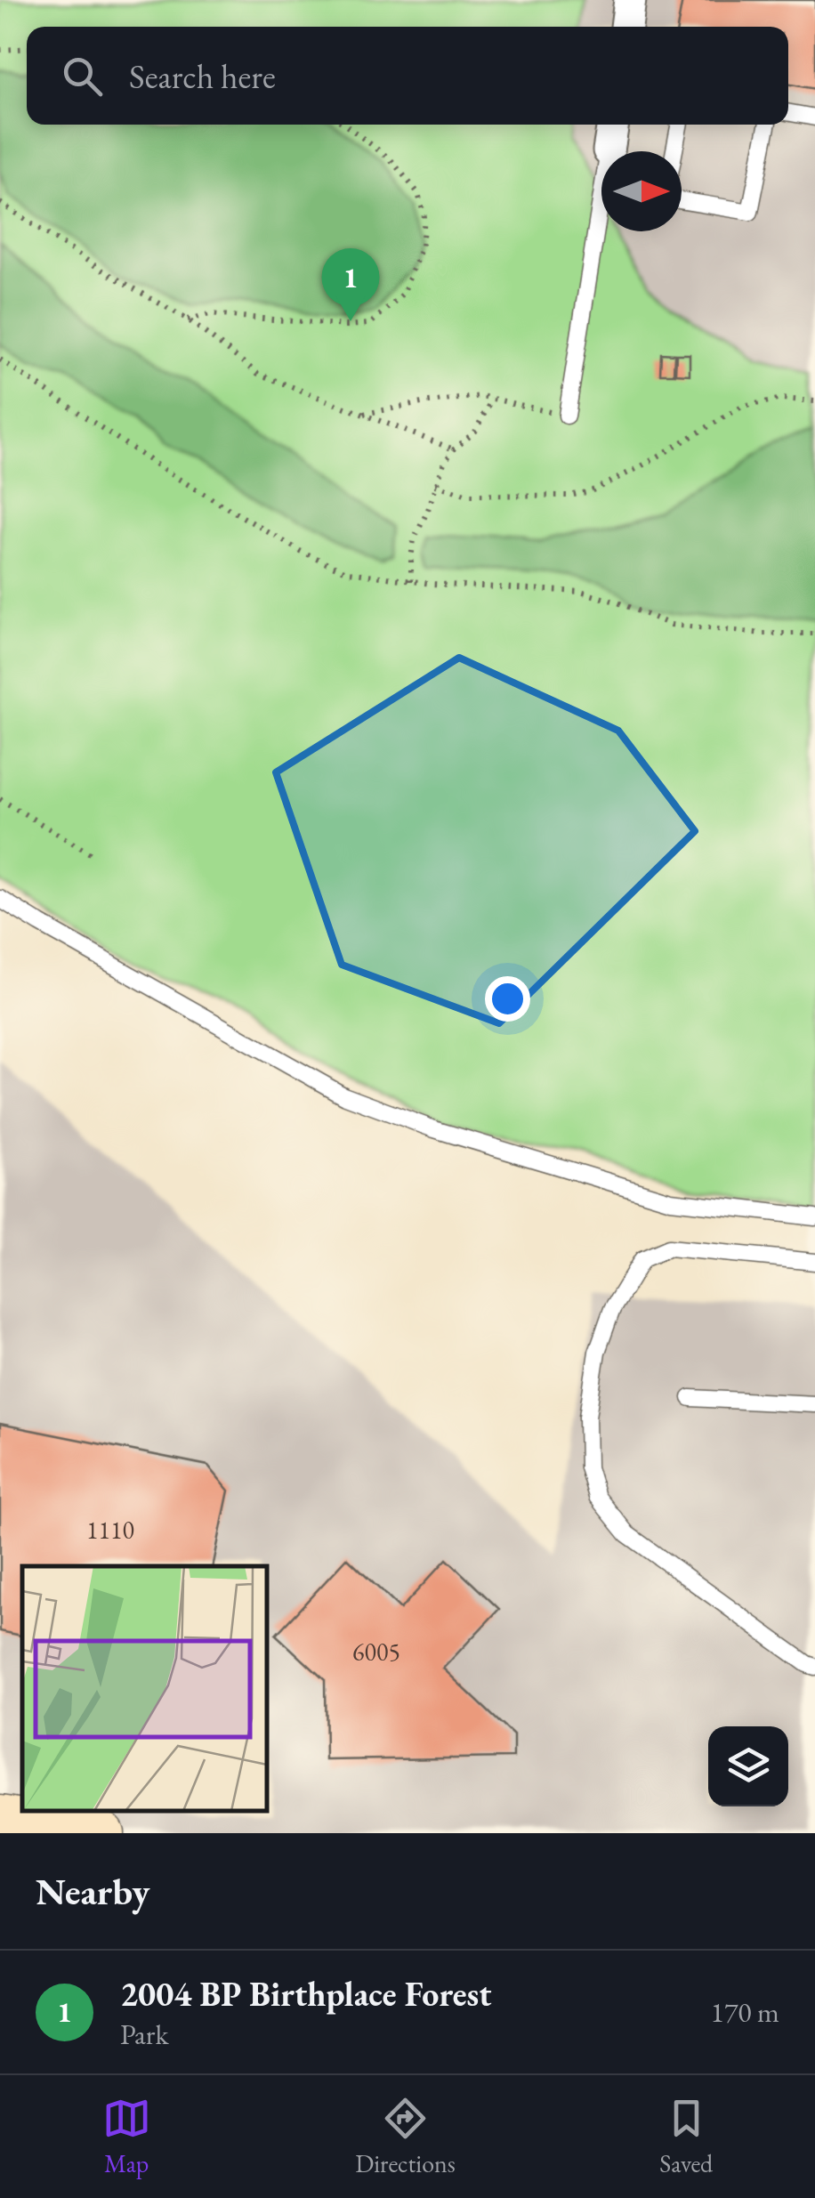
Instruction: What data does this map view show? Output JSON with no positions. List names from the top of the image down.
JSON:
{
  "house_numbers": ["1110", "6005"],
  "north": "right",
  "page": {
    "search": "Search here",
    "pins": "1",
    "heading": "Nearby",
    "list": [
      {
        "mark": "1",
        "name": "2004 BP Birthplace Forest",
        "note": "Park",
        "value": "170 m"
      }
    ],
    "nav": ["Map", "Directions", "Saved"]
  }
}
